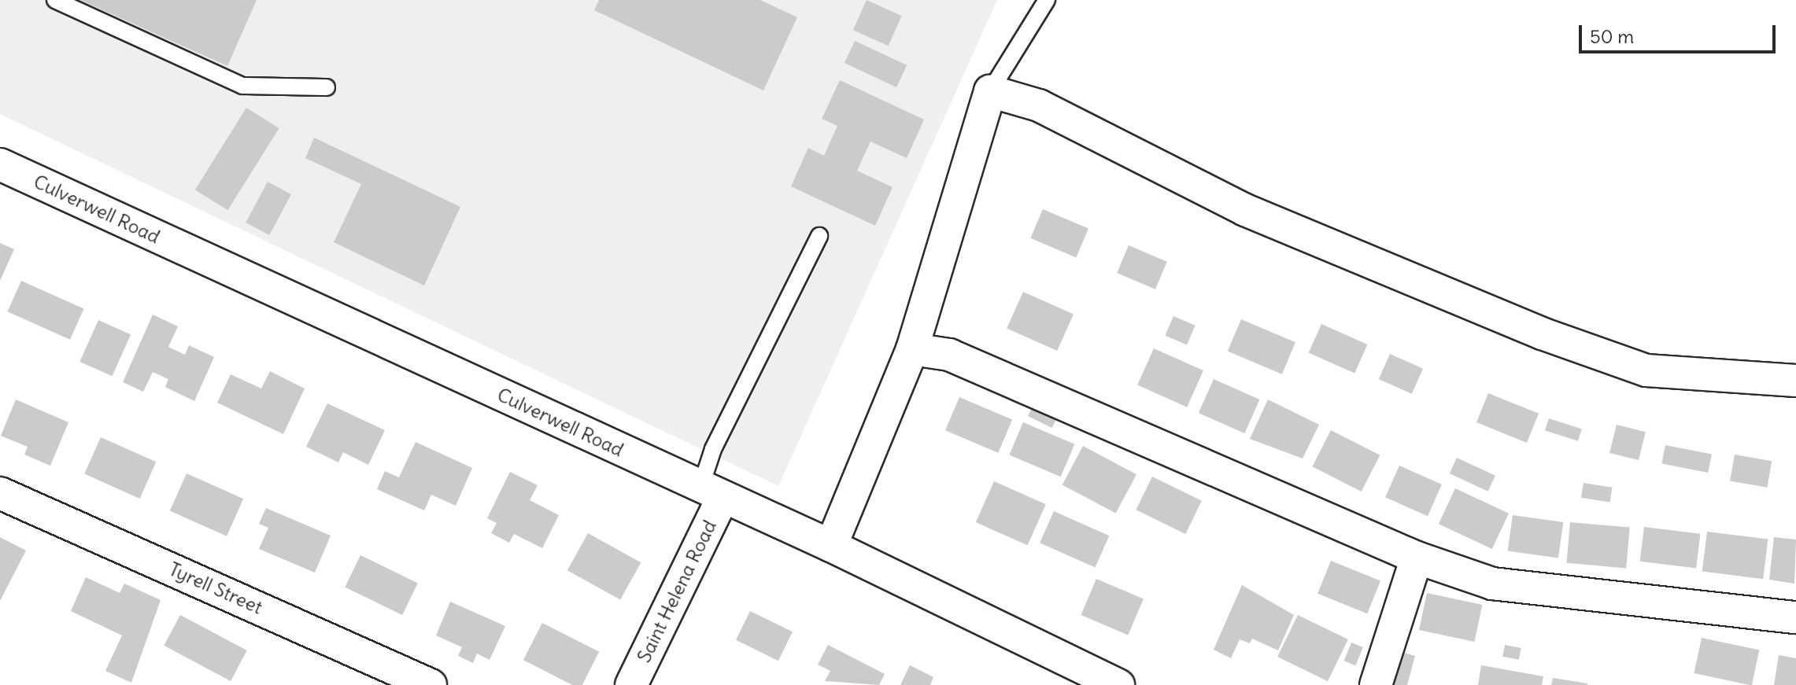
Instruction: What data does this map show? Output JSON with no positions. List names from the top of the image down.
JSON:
{
  "streets": {
    "street": ["Culverwell Road", "Tyrell Street", "Saint Helena Road"]
  },
  "crossings": [
    ["Culverwell Road", "Saint Helena Road"]
  ],
  "scale_bar": "50 m"
}
